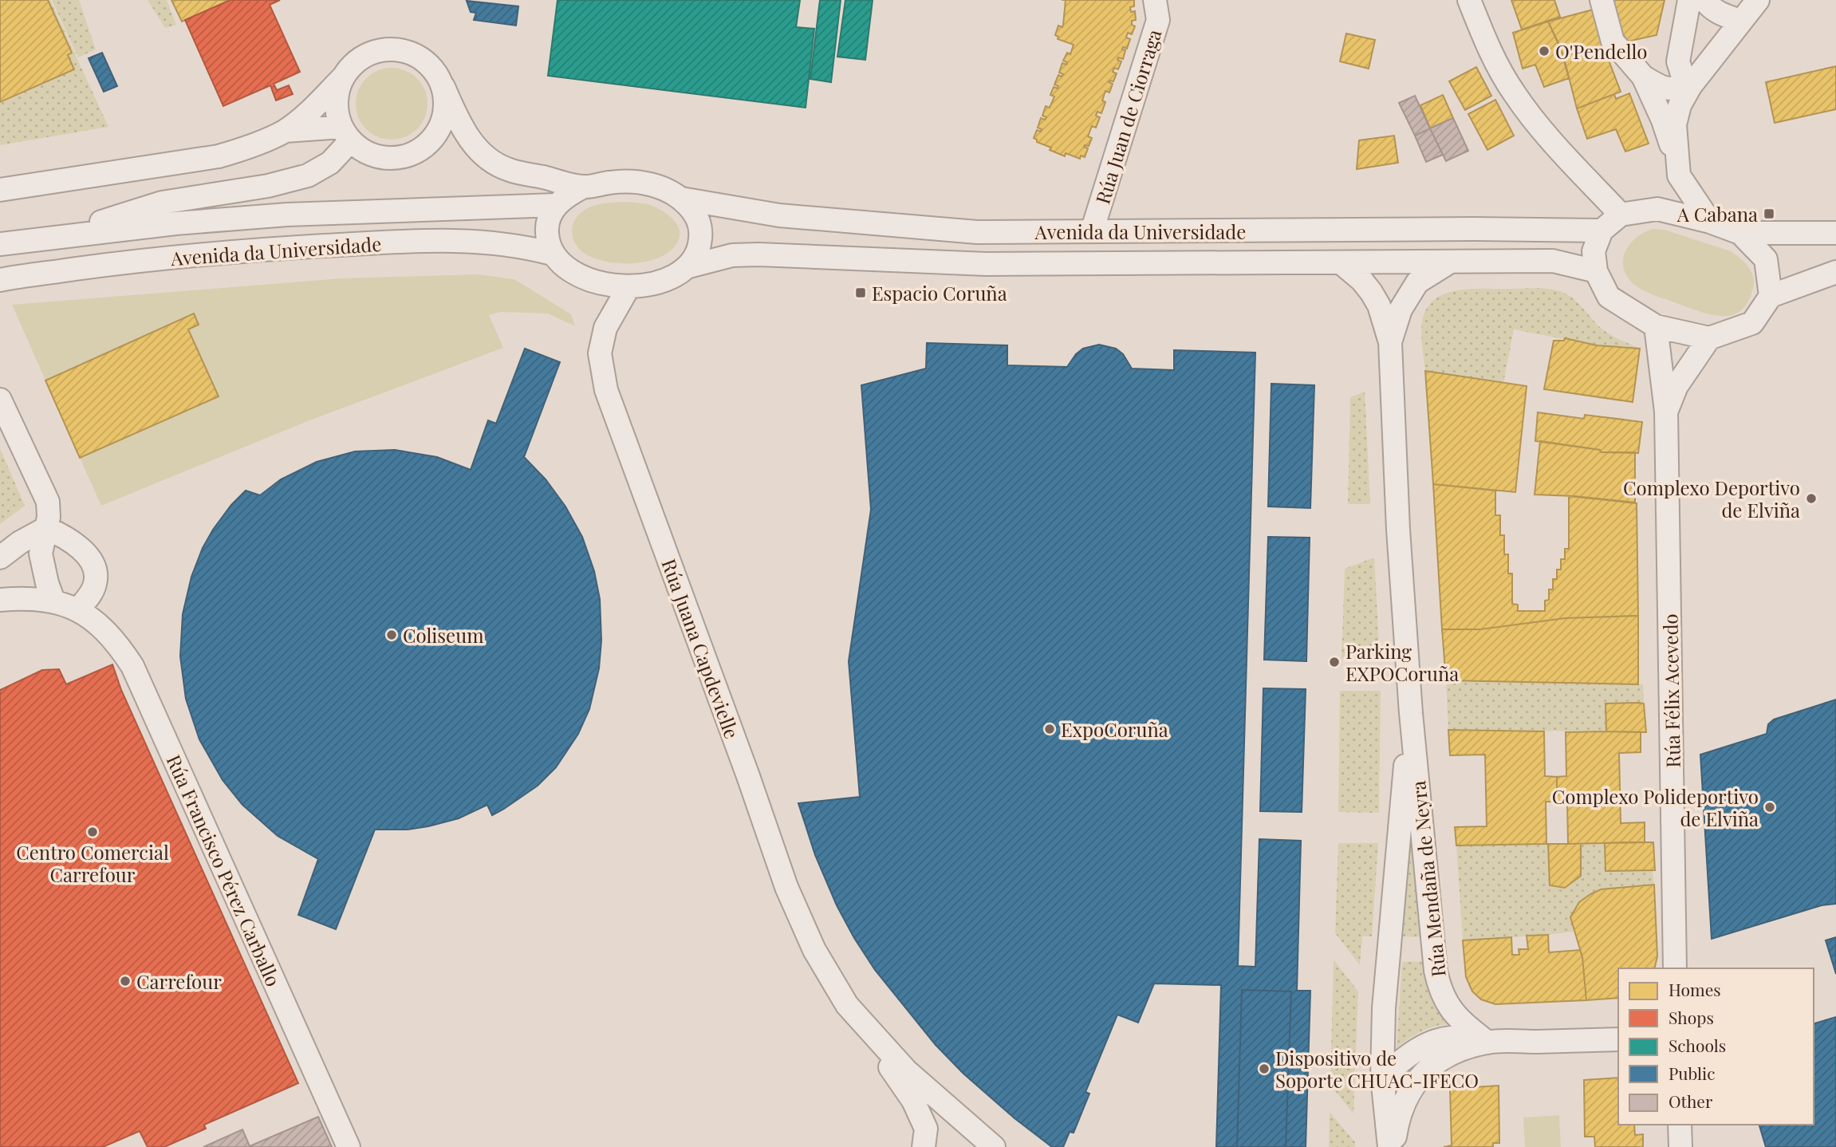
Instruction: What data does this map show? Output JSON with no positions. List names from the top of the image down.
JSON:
{
  "streets": {
    "street": [
      "Rúa Juan de Ciorraga",
      "Avenida da Universidade",
      "Rúa Juana Capdevielle",
      "Rúa Félix Acevedo",
      "Rúa Francisco Pérez Carballo",
      "Rúa Mendaña de Neyra"
    ]
  },
  "crossings": [
    ["Rúa Juan de Ciorraga", "Avenida da Universidade"],
    ["Avenida da Universidade", "Rúa Juana Capdevielle"],
    ["Avenida da Universidade", "Rúa Félix Acevedo"],
    ["Avenida da Universidade", "Rúa Mendaña de Neyra"]
  ],
  "places": {
    "other": [
      "O'Pendello",
      "Complexo Deportivo de Elviña",
      "Coliseum",
      "Parking EXPOCoruña",
      "ExpoCoruña",
      "Complexo Polideportivo de Elviña",
      "Centro Comercial Carrefour",
      "Carrefour",
      "Dispositivo de Soporte CHUAC-IFECO"
    ],
    "transit": ["A Cabana", "Espacio Coruña"]
  },
  "legend": [
    "Homes",
    "Shops",
    "Schools",
    "Public",
    "Other"
  ]
}
